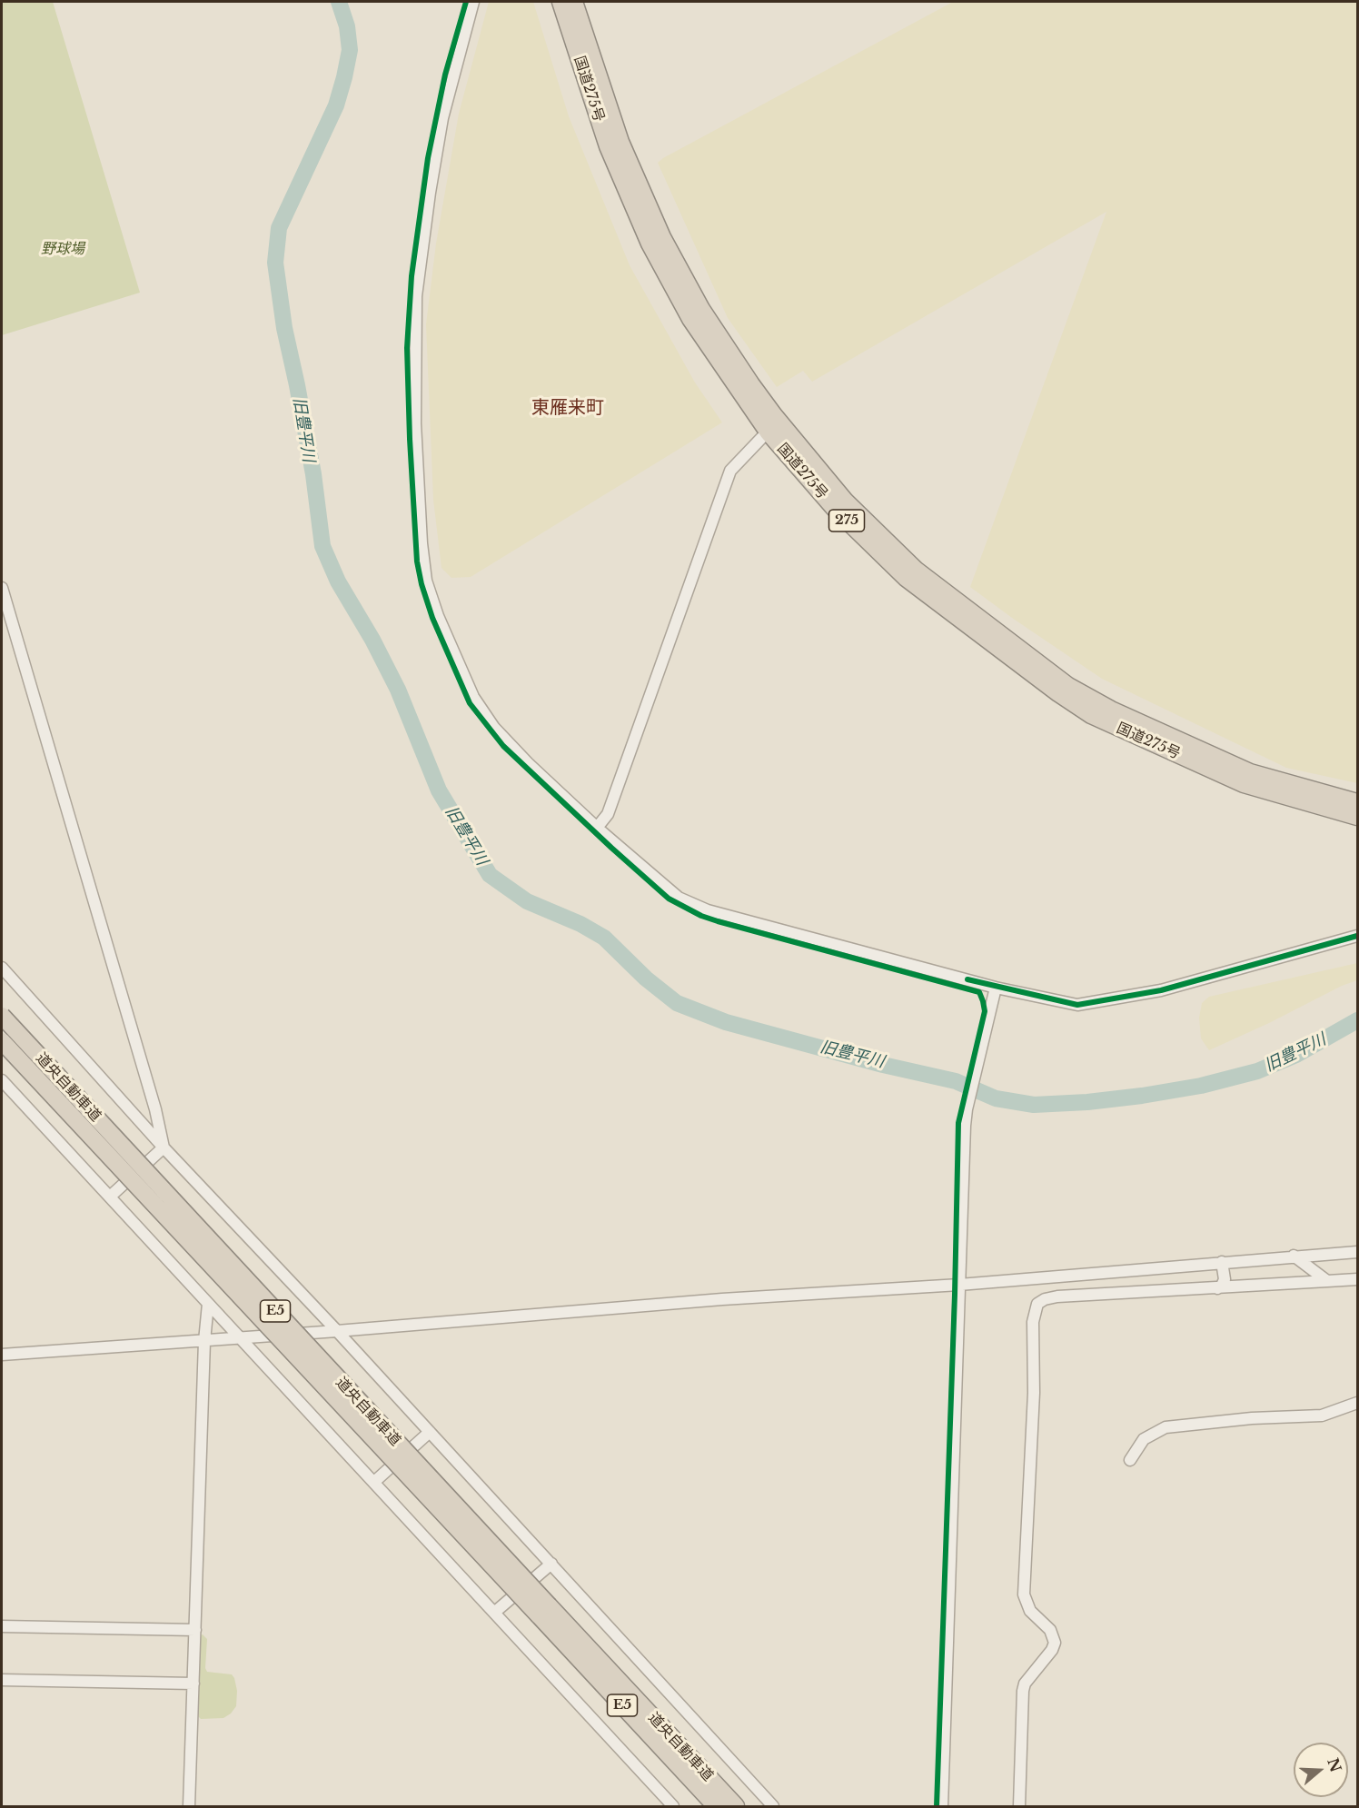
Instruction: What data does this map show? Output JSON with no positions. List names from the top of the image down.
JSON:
{
  "streets": {
    "highway": [
      "国道275号",
      "275",
      "道央自動車道",
      "E5"
    ]
  },
  "districts": ["東雁来町"],
  "water": ["旧豊平川"],
  "parks": ["野球場"],
  "north": "right"
}
